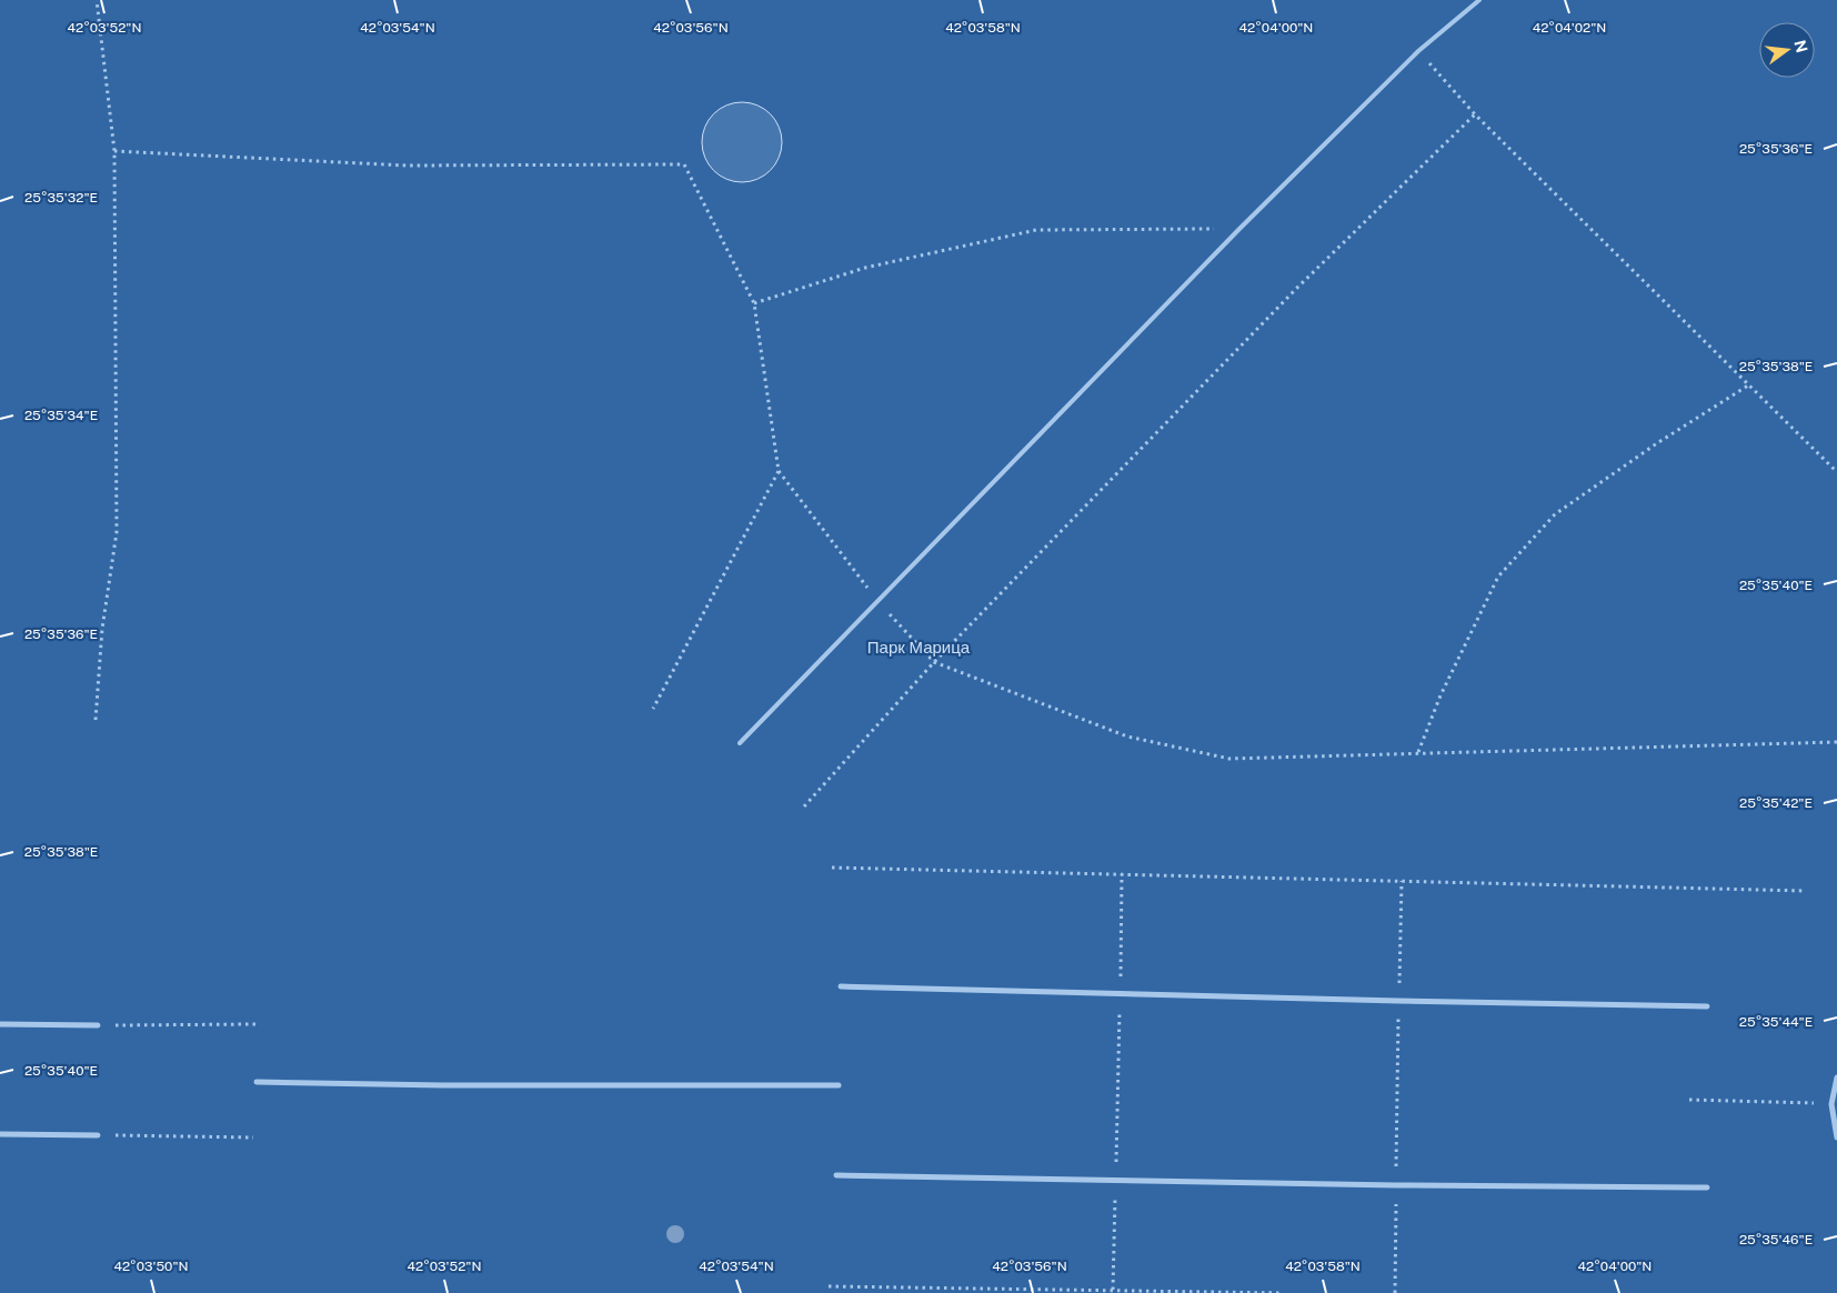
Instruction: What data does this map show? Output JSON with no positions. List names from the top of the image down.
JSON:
{
  "parks": ["Парк Марица"],
  "north": "right",
  "coordinates": [
    "42°03'52\"N",
    "42°03'54\"N",
    "42°03'56\"N",
    "42°03'58\"N",
    "42°04'00\"N",
    "42°04'02\"N",
    "25°35'36\"E",
    "25°35'32\"E",
    "25°35'38\"E",
    "25°35'34\"E",
    "25°35'40\"E",
    "25°35'42\"E",
    "25°35'44\"E",
    "25°35'46\"E",
    "42°03'50\"N"
  ]
}
